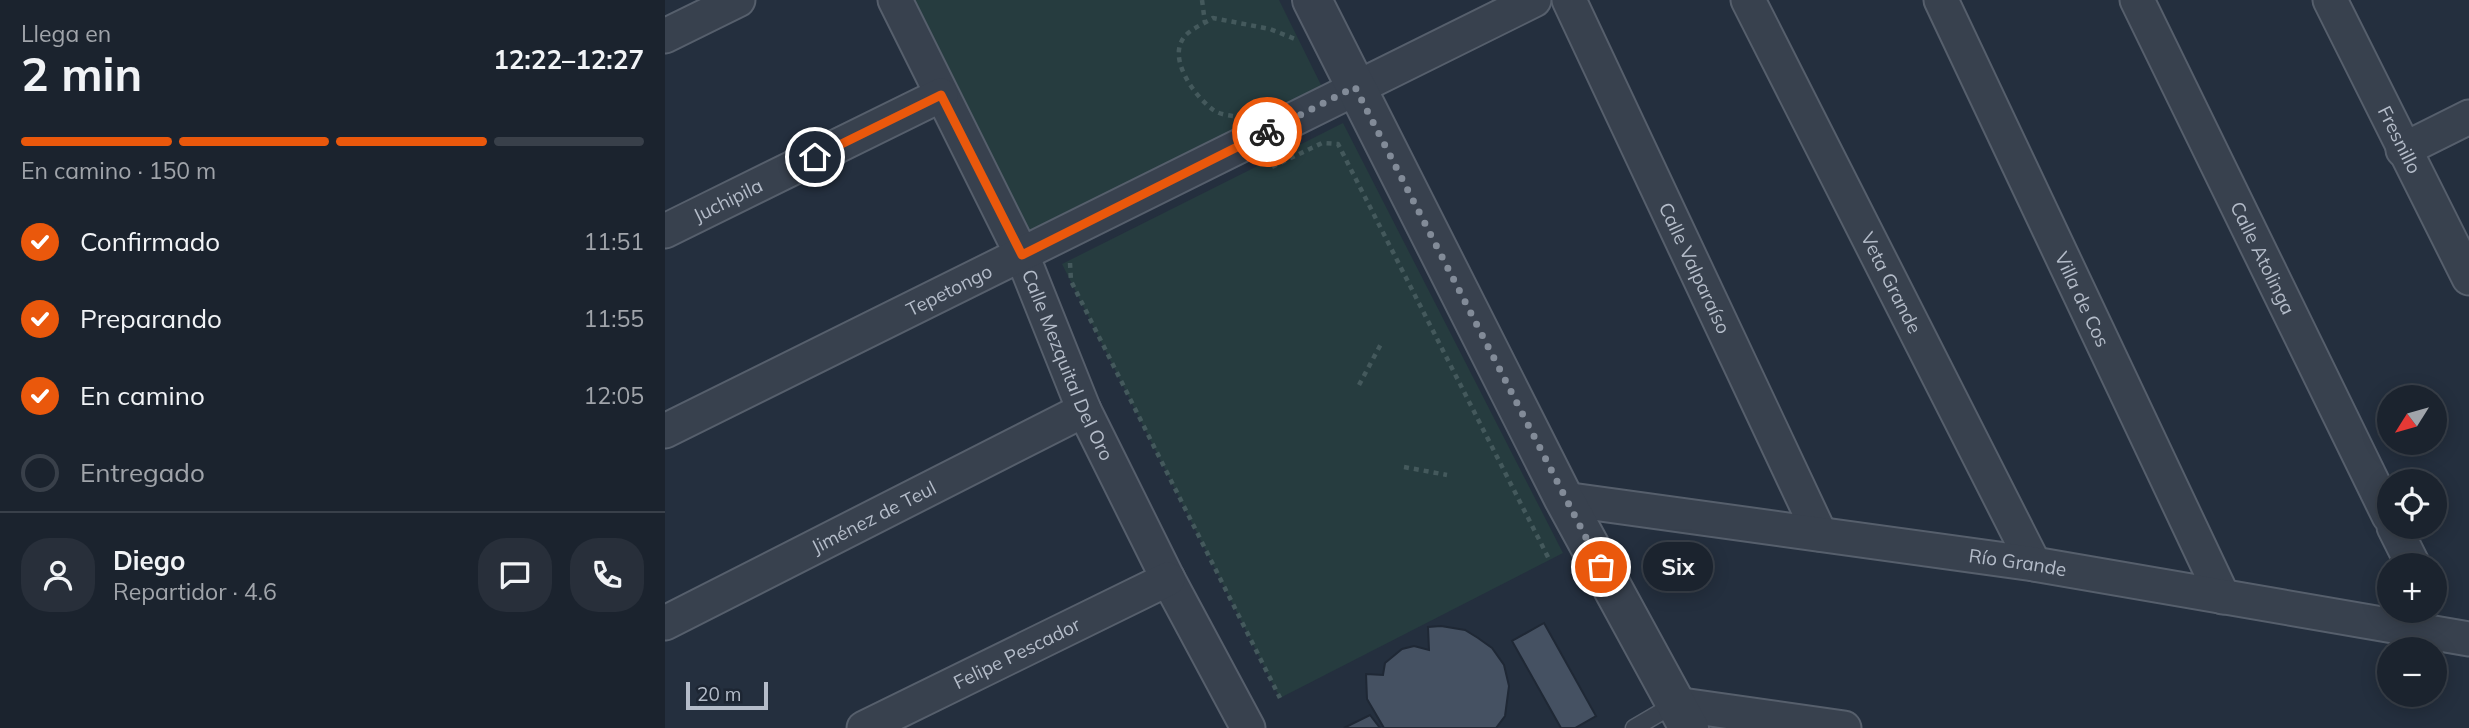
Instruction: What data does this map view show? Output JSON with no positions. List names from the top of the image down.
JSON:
{
  "streets": {
    "street": [
      "Fresnillo",
      "Juchipila",
      "Calle Atolinga",
      "Calle Valparaíso",
      "Veta Grande",
      "Tepetongo",
      "Villa de Cos",
      "Calle Mezquital Del Oro",
      "Jiménez de Teul",
      "Río Grande",
      "Felipe Pescador"
    ]
  },
  "crossings": [
    ["Juchipila", "Calle Mezquital Del Oro"],
    ["Calle Valparaíso", "Río Grande"],
    ["Veta Grande", "Río Grande"],
    ["Tepetongo", "Calle Mezquital Del Oro"],
    ["Villa de Cos", "Río Grande"],
    ["Calle Mezquital Del Oro", "Jiménez de Teul"],
    ["Calle Mezquital Del Oro", "Felipe Pescador"]
  ],
  "places": ["Six"],
  "scale_bar": "20 m",
  "north": "bottom left",
  "page": {
    "heading": ["2 min", "Llega en", "12:22–12:27"],
    "panel": ["Diego", "Repartidor · 4.6"],
    "bar": "En camino · 150 m",
    "list": [
      ["Confirmado", "11:51"],
      ["Preparando", "11:55"],
      ["En camino", "12:05"],
      "Entregado"
    ],
    "map_buttons": ["+", "−"],
    "bubble": "Six",
    "scale": "20 m"
  }
}
